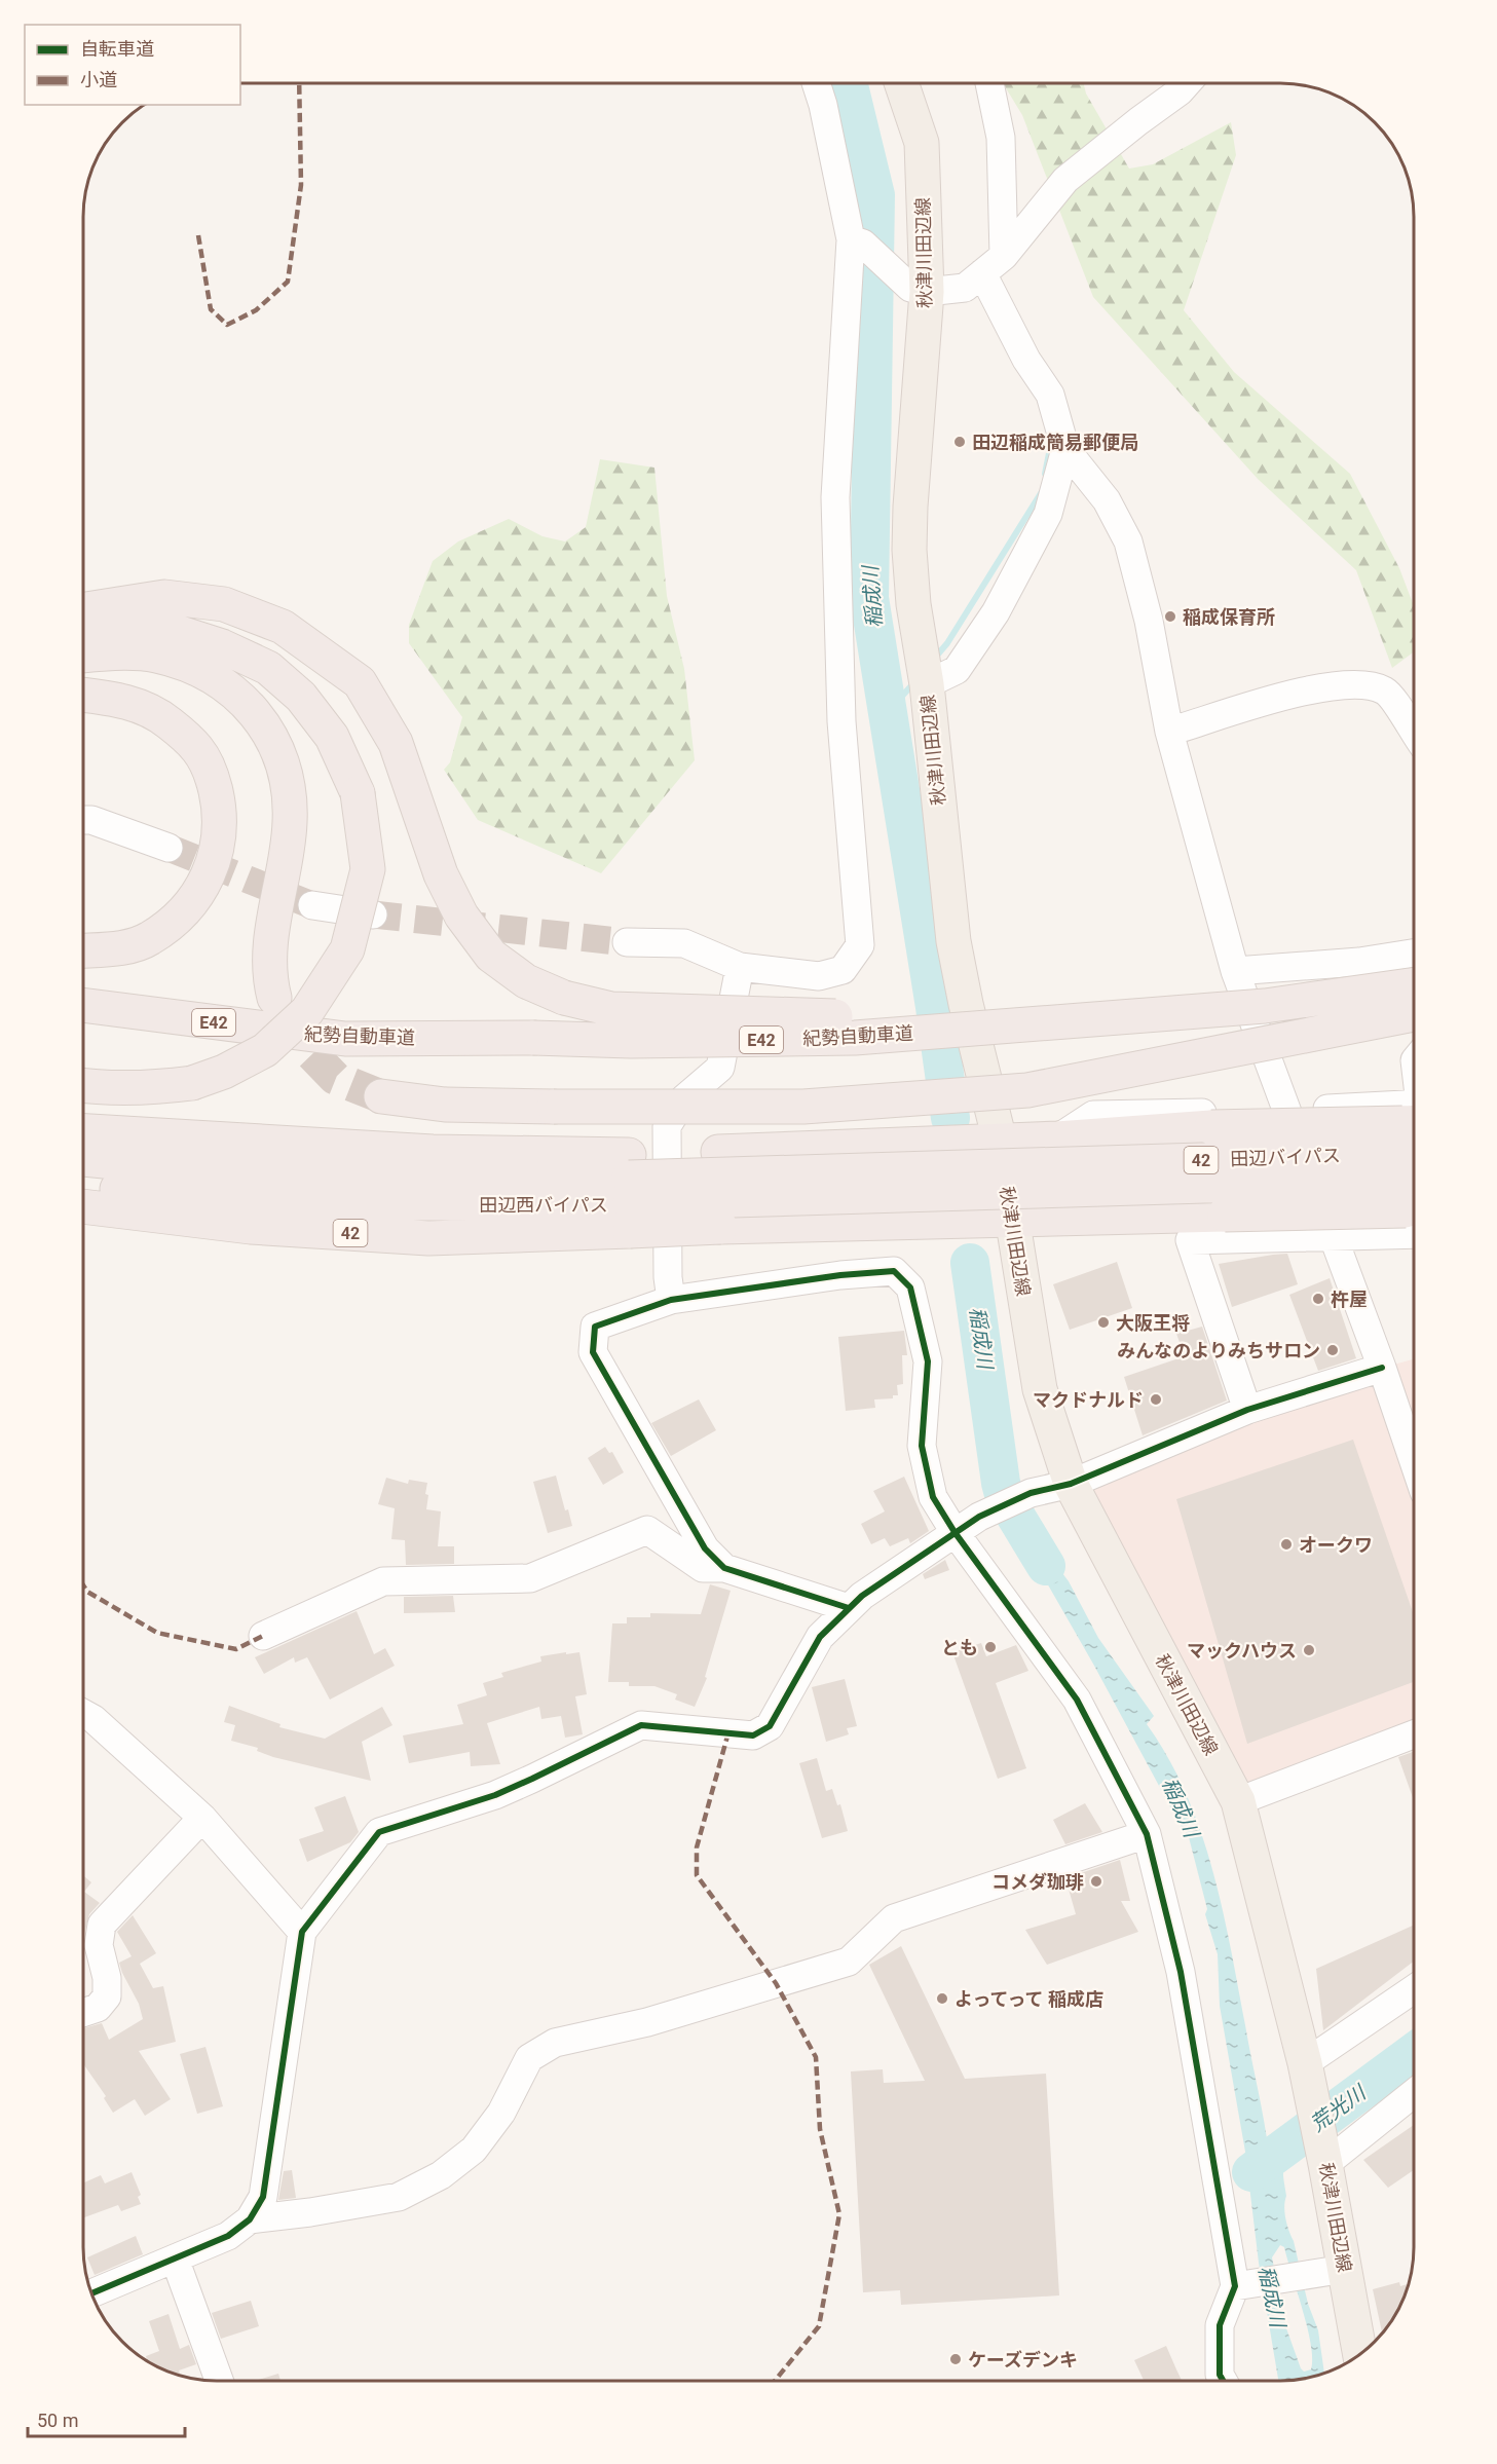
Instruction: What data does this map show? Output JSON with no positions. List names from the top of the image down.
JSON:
{
  "streets": {
    "highway": [
      "E42",
      "紀勢自動車道",
      "田辺バイパス",
      "42",
      "田辺西バイパス"
    ],
    "main road": ["秋津川田辺線"]
  },
  "crossings": [
    ["秋津川田辺線", "田辺バイパス"],
    ["秋津川田辺線", "42"],
    ["秋津川田辺線", "田辺西バイパス"],
    ["田辺バイパス", "42"],
    ["田辺バイパス", "田辺西バイパス"],
    ["42", "田辺西バイパス"]
  ],
  "water": ["稲成川", "荒光川"],
  "places": [
    "田辺稲成簡易郵便局",
    "稲成保育所",
    "杵屋",
    "大阪王将",
    "みんなのよりみちサロン",
    "マクドナルド",
    "オークワ",
    "とも",
    "マックハウス",
    "コメダ珈琲",
    "よってって 稲成店",
    "ケーズデンキ"
  ],
  "legend": ["自転車道", "小道"],
  "scale_bar": "50 m"
}
